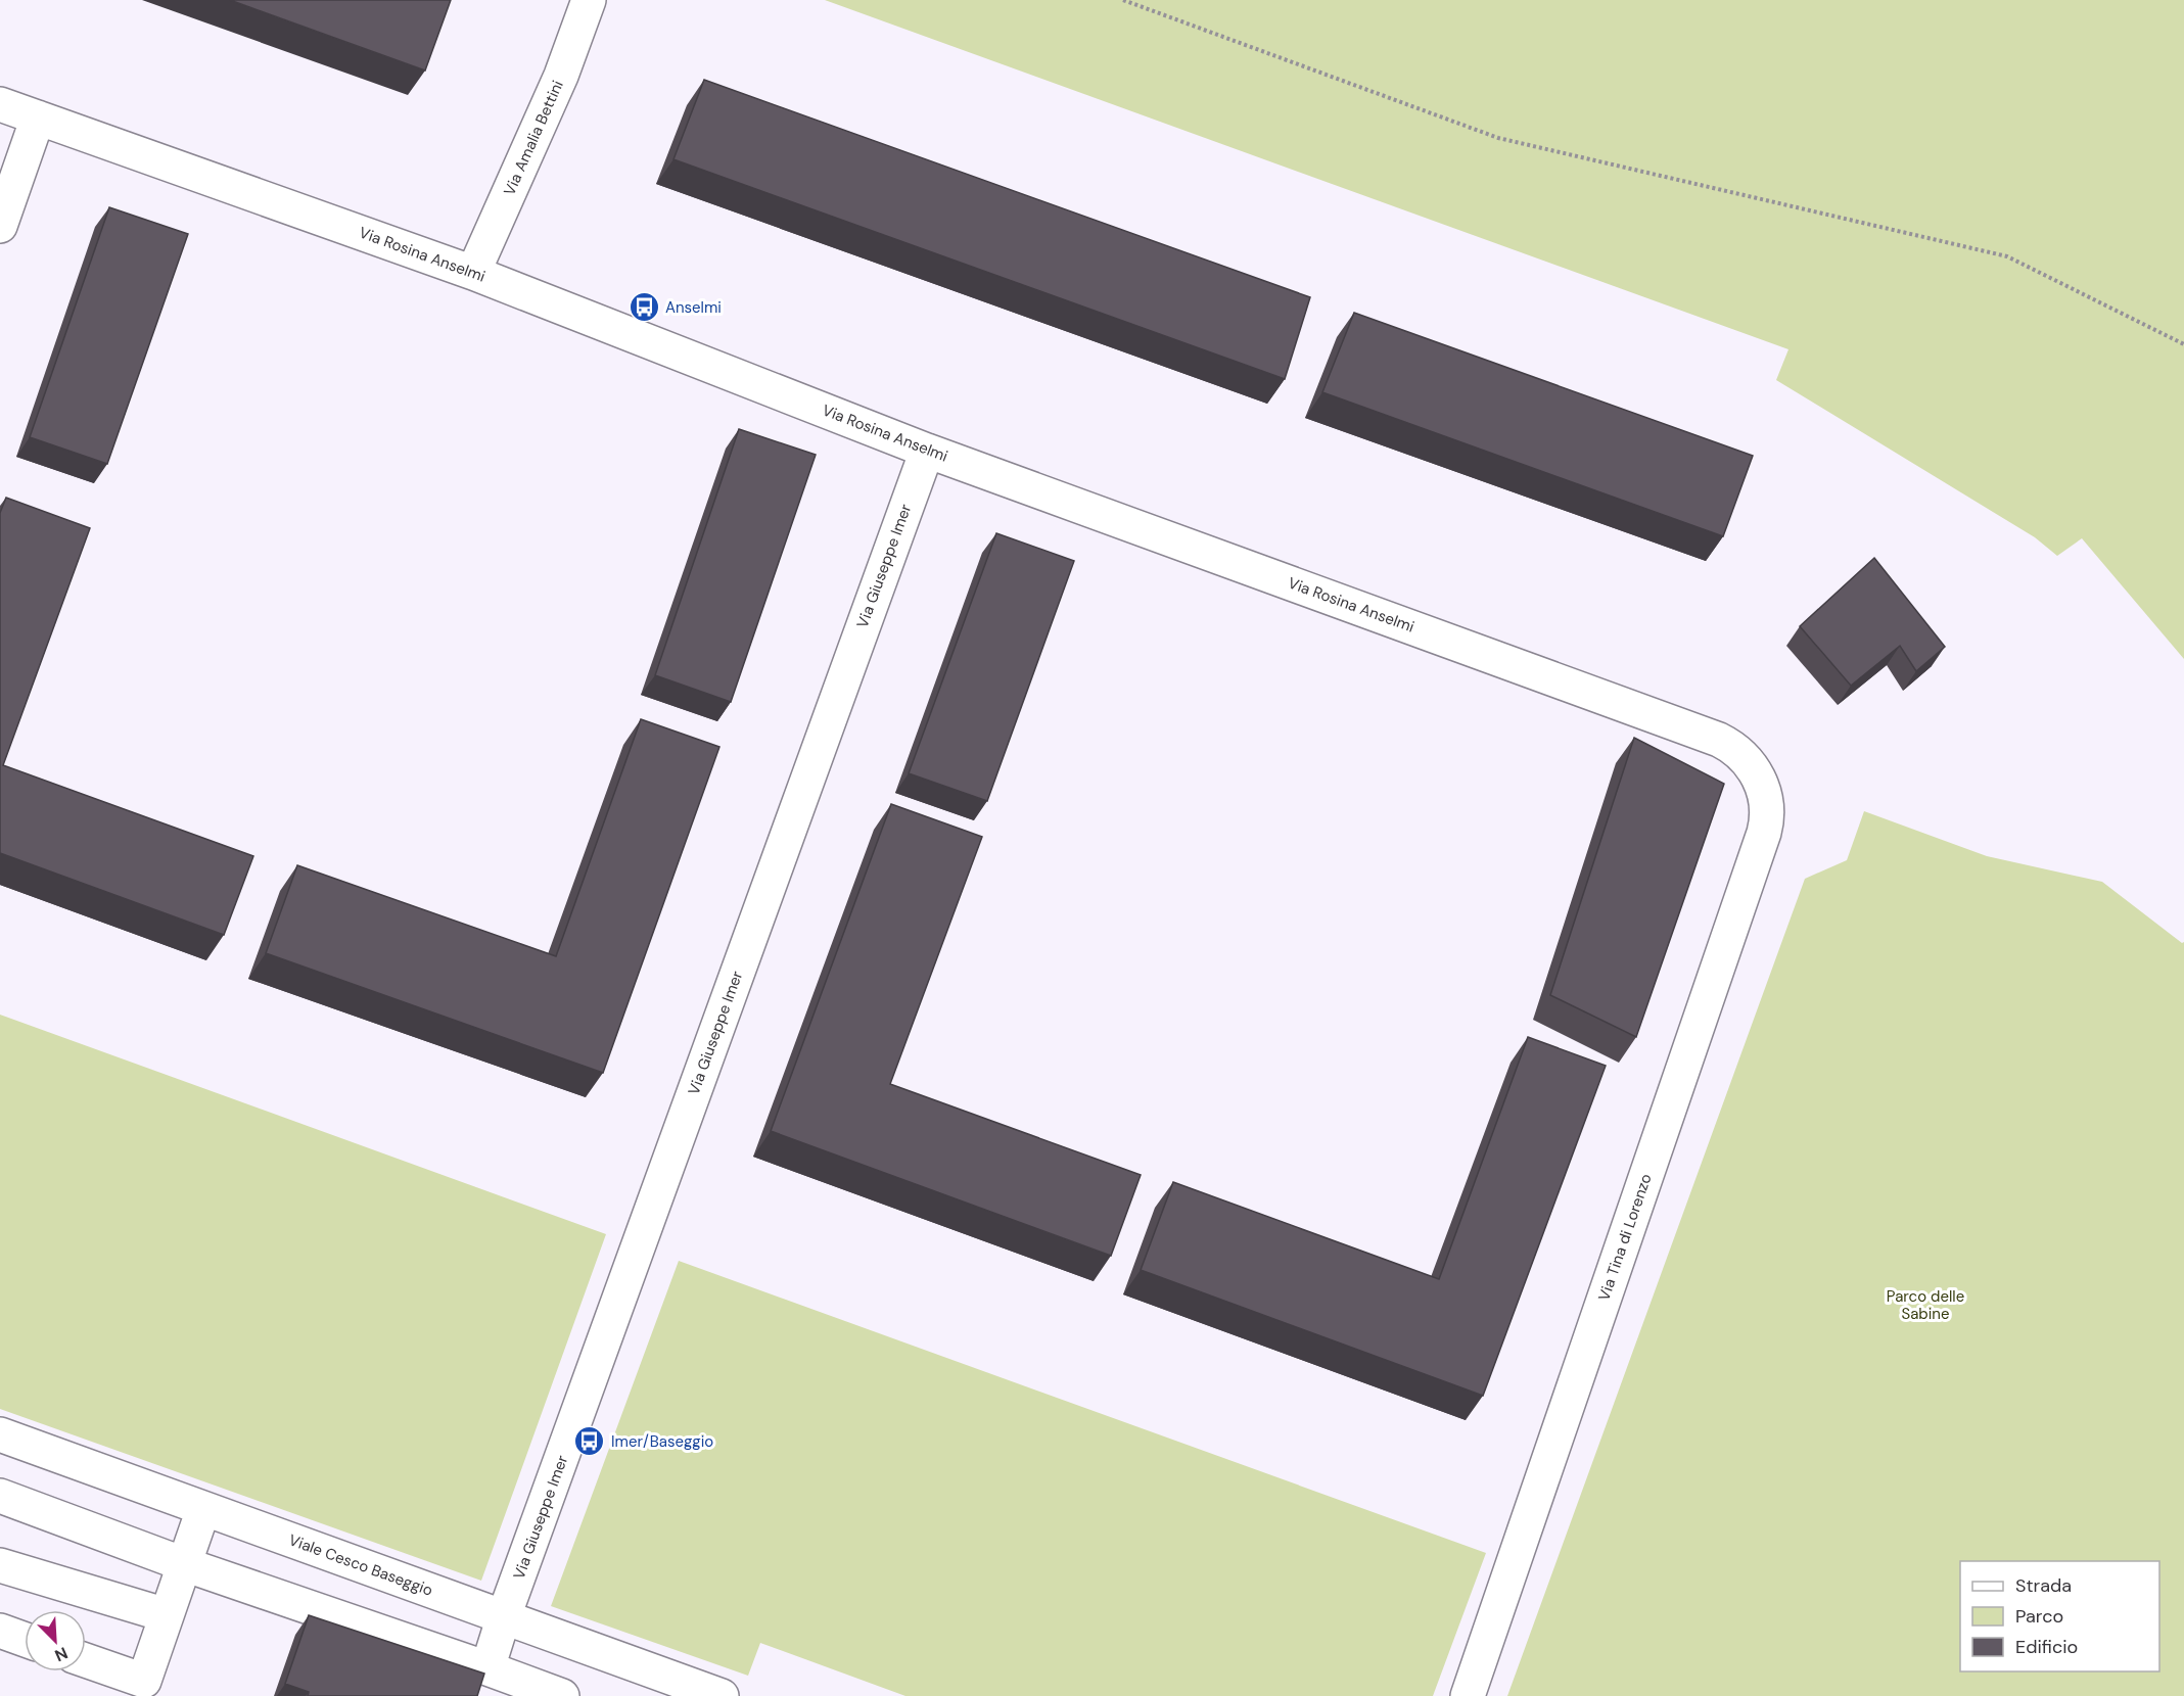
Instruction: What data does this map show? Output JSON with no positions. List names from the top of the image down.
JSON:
{
  "streets": {
    "street": [
      "Via Amalia Bettini",
      "Via Rosina Anselmi",
      "Via Giuseppe Imer",
      "Via Tina di Lorenzo",
      "Viale Cesco Baseggio"
    ]
  },
  "crossings": [
    ["Via Amalia Bettini", "Via Rosina Anselmi"],
    ["Via Rosina Anselmi", "Via Giuseppe Imer"],
    ["Via Rosina Anselmi", "Via Tina di Lorenzo"],
    ["Via Giuseppe Imer", "Viale Cesco Baseggio"]
  ],
  "parks": ["Parco delle Sabine"],
  "places": {
    "bus stop": ["Anselmi", "Imer/Baseggio"]
  },
  "legend": ["Strada", "Parco", "Edificio"],
  "north": "bottom right"
}
